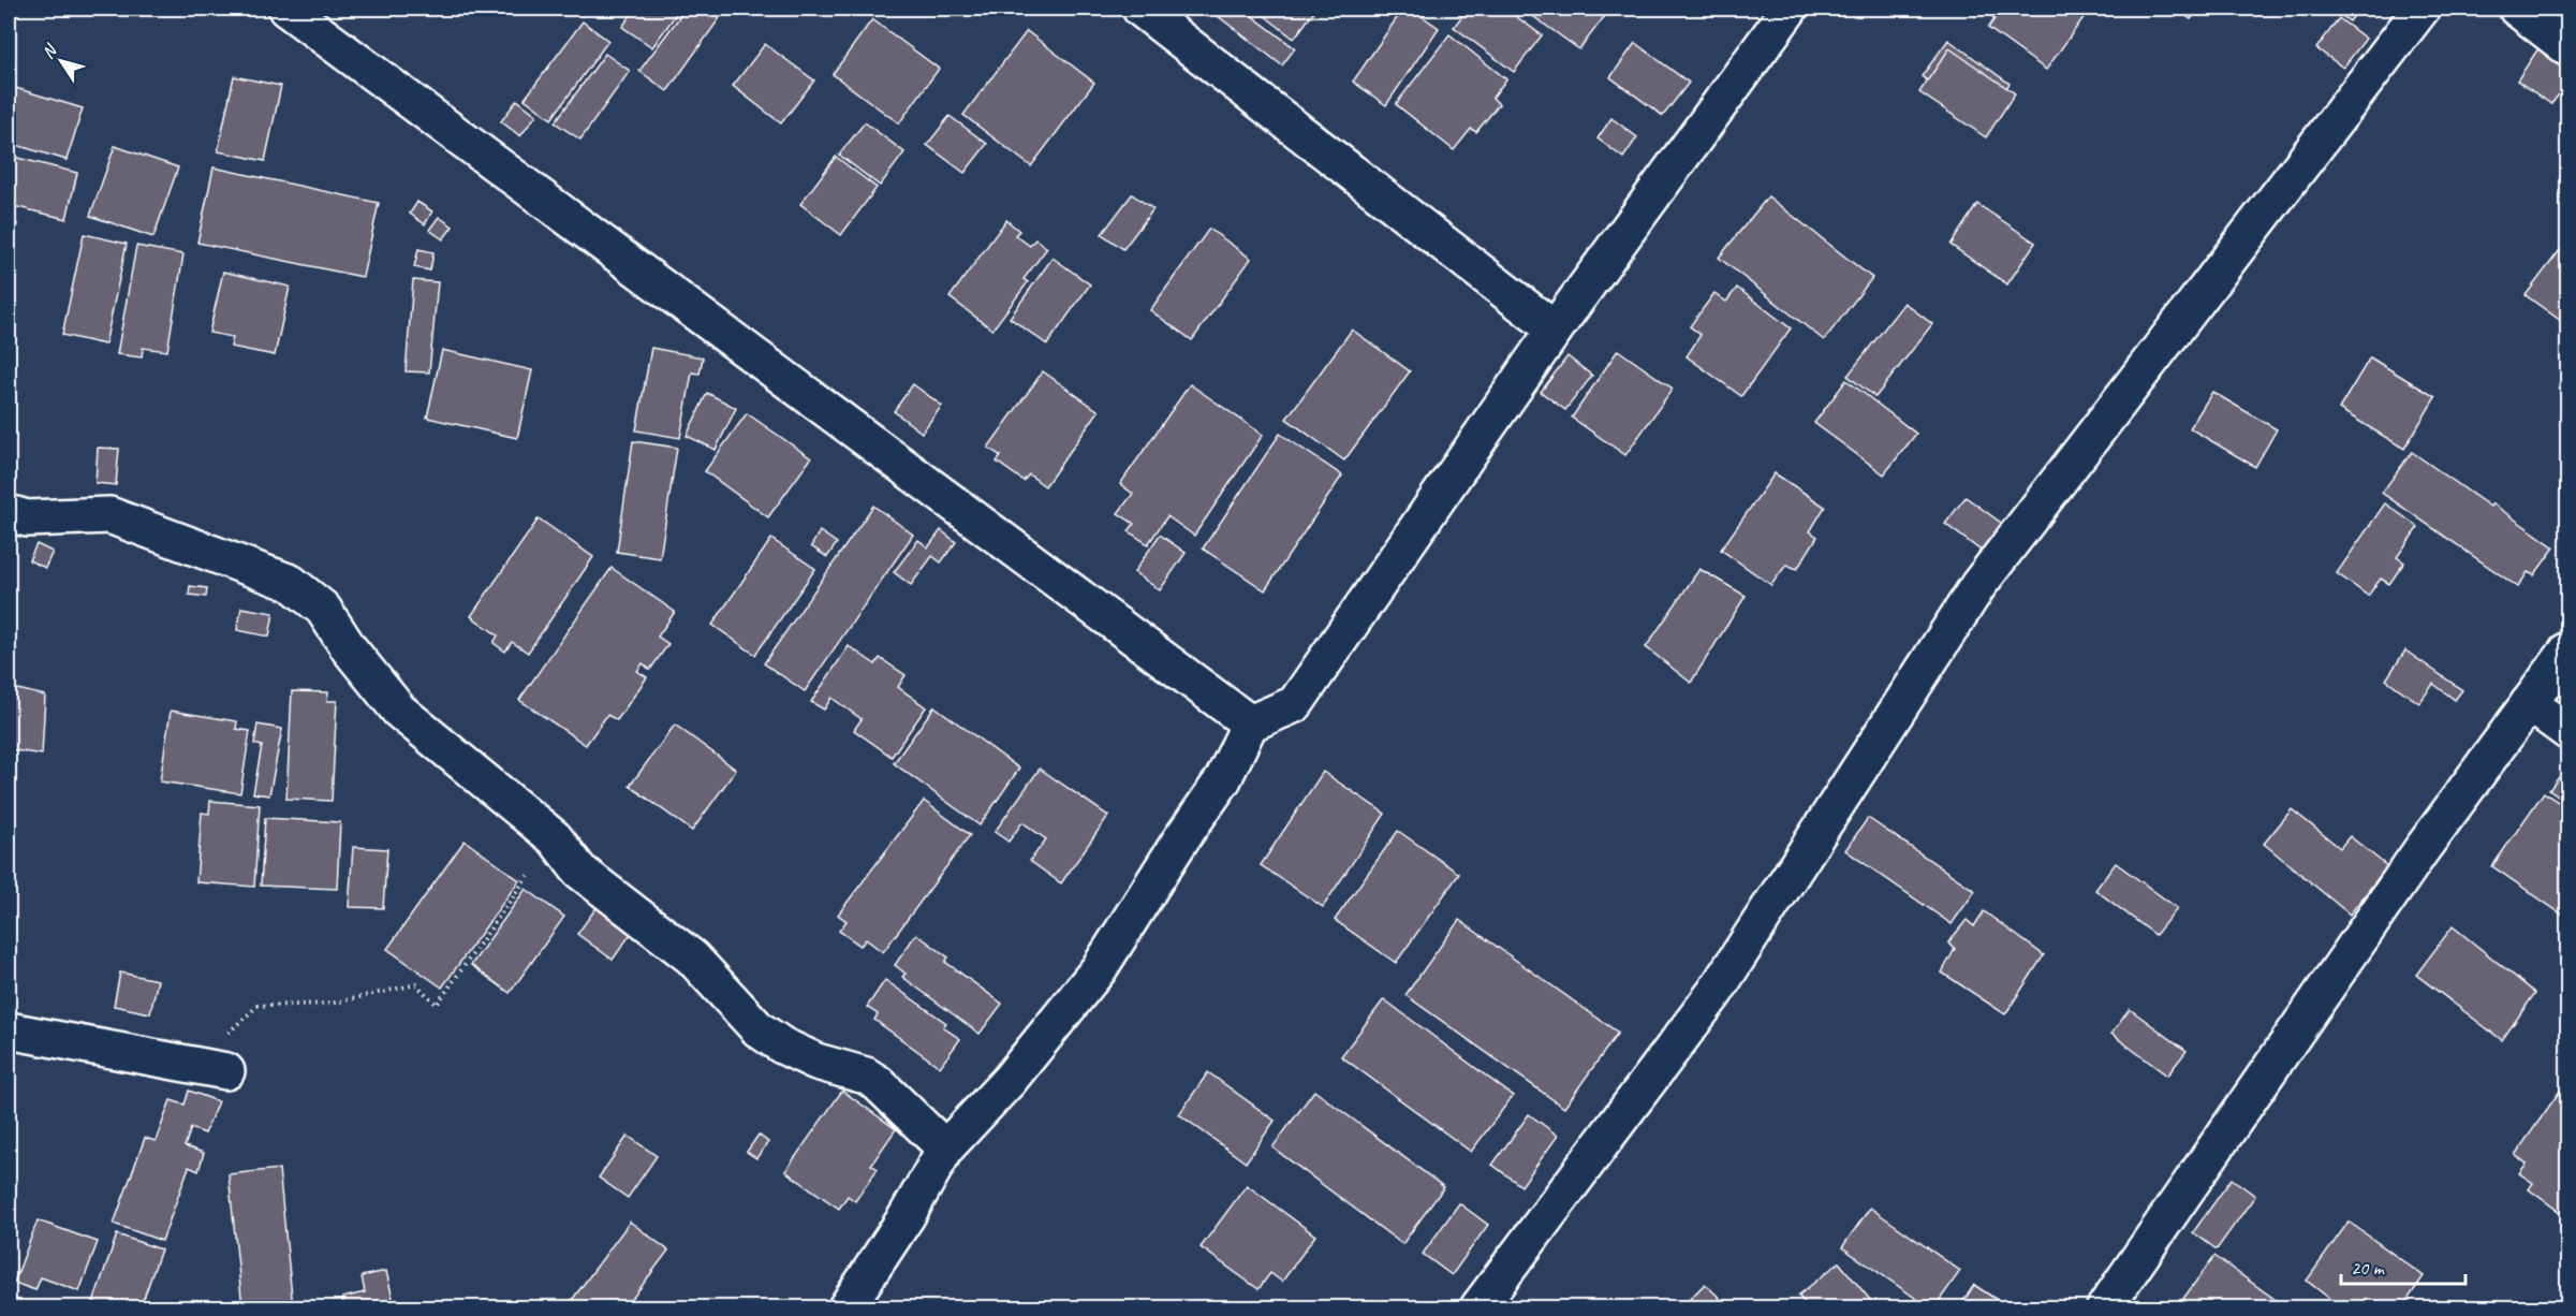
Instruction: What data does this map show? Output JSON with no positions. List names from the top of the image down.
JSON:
{
  "scale_bar": "20 m",
  "north": "top left"
}
